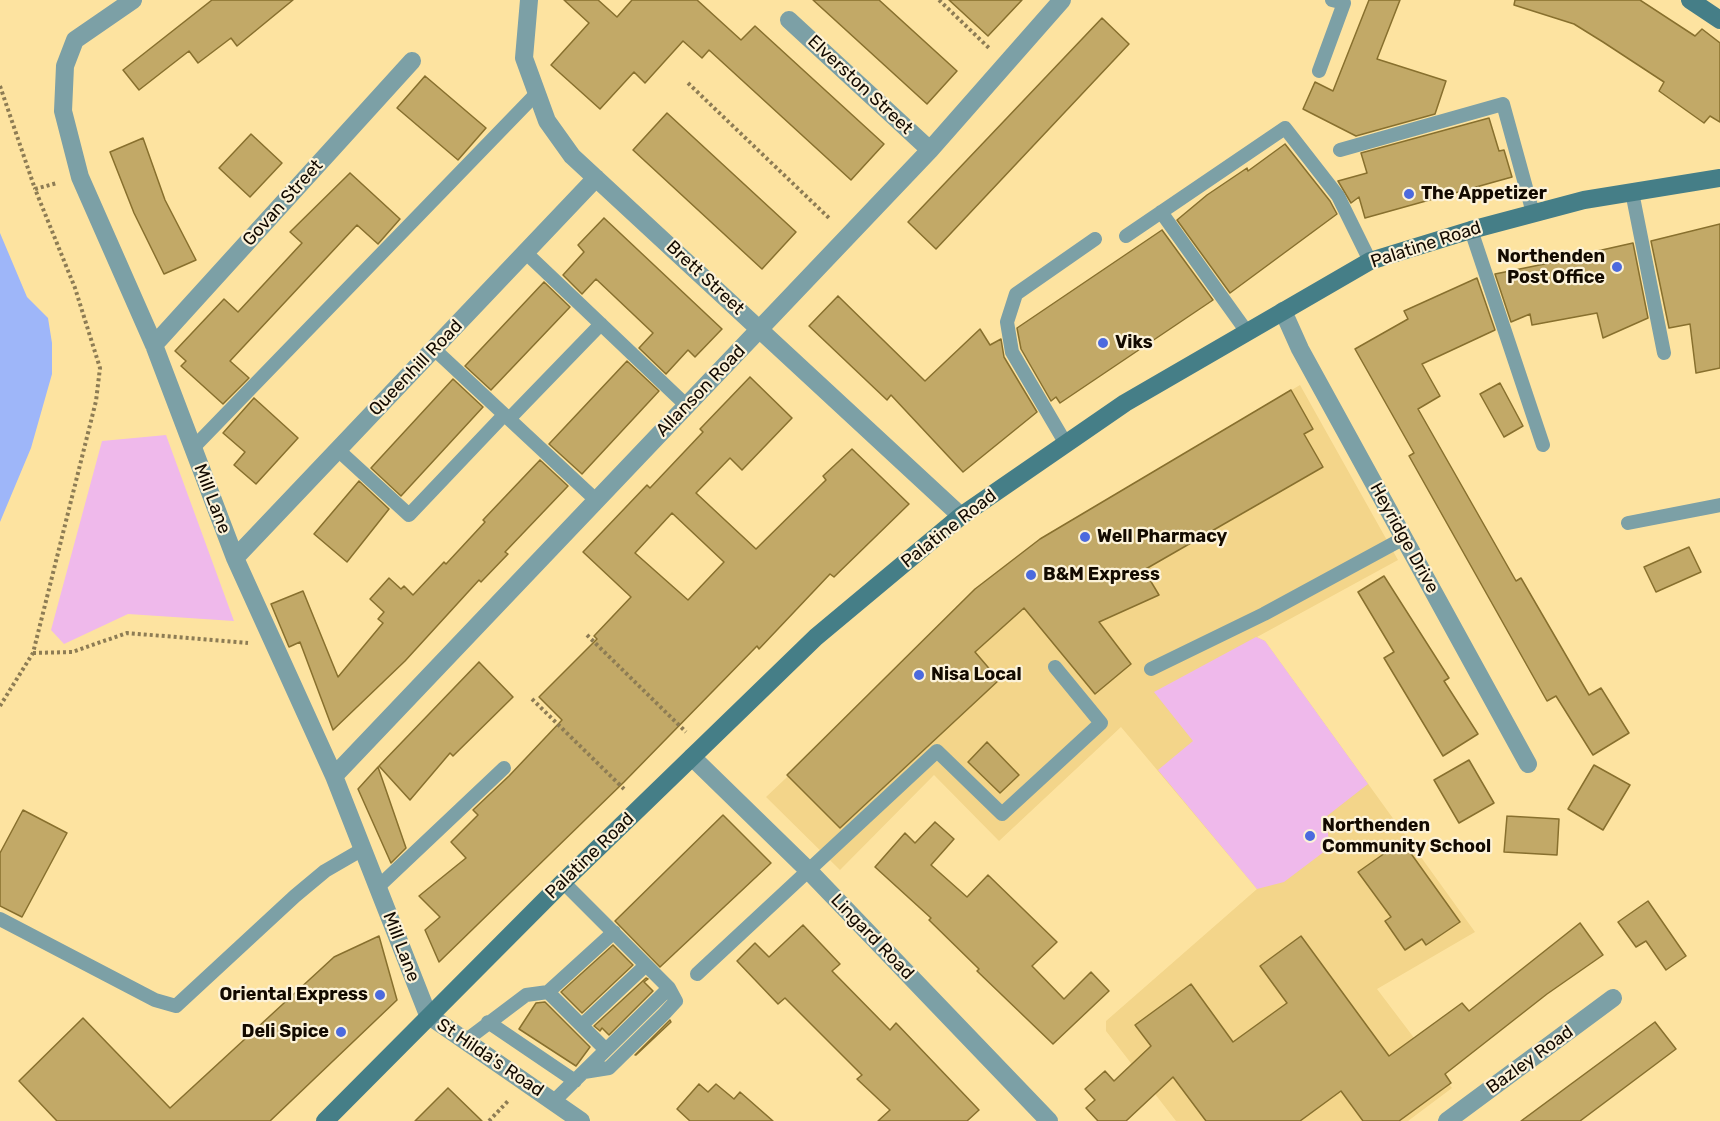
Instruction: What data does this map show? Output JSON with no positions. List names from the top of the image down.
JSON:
{
  "streets": {
    "main road": ["Palatine Road"],
    "street": [
      "Elverston Street",
      "Govan Street",
      "Brett Street",
      "Queenhill Road",
      "Allanson Road",
      "Mill Lane",
      "Heyridge Drive",
      "Lingard Road",
      "St Hilda's Road",
      "Bazley Road"
    ]
  },
  "crossings": [
    ["Elverston Street", "Allanson Road"],
    ["Govan Street", "Mill Lane"],
    ["Palatine Road", "Brett Street"],
    ["Palatine Road", "Mill Lane"],
    ["Palatine Road", "Heyridge Drive"],
    ["Palatine Road", "Lingard Road"],
    ["Palatine Road", "St Hilda's Road"],
    ["Brett Street", "Queenhill Road"],
    ["Brett Street", "Allanson Road"],
    ["Queenhill Road", "Mill Lane"],
    ["Allanson Road", "Mill Lane"],
    ["Mill Lane", "St Hilda's Road"]
  ],
  "places": [
    "The Appetizer",
    "Northenden Post Office",
    "Viks",
    "Well Pharmacy",
    "B&M Express",
    "Nisa Local",
    "Northenden Community School",
    "Oriental Express",
    "Deli Spice"
  ]
}
